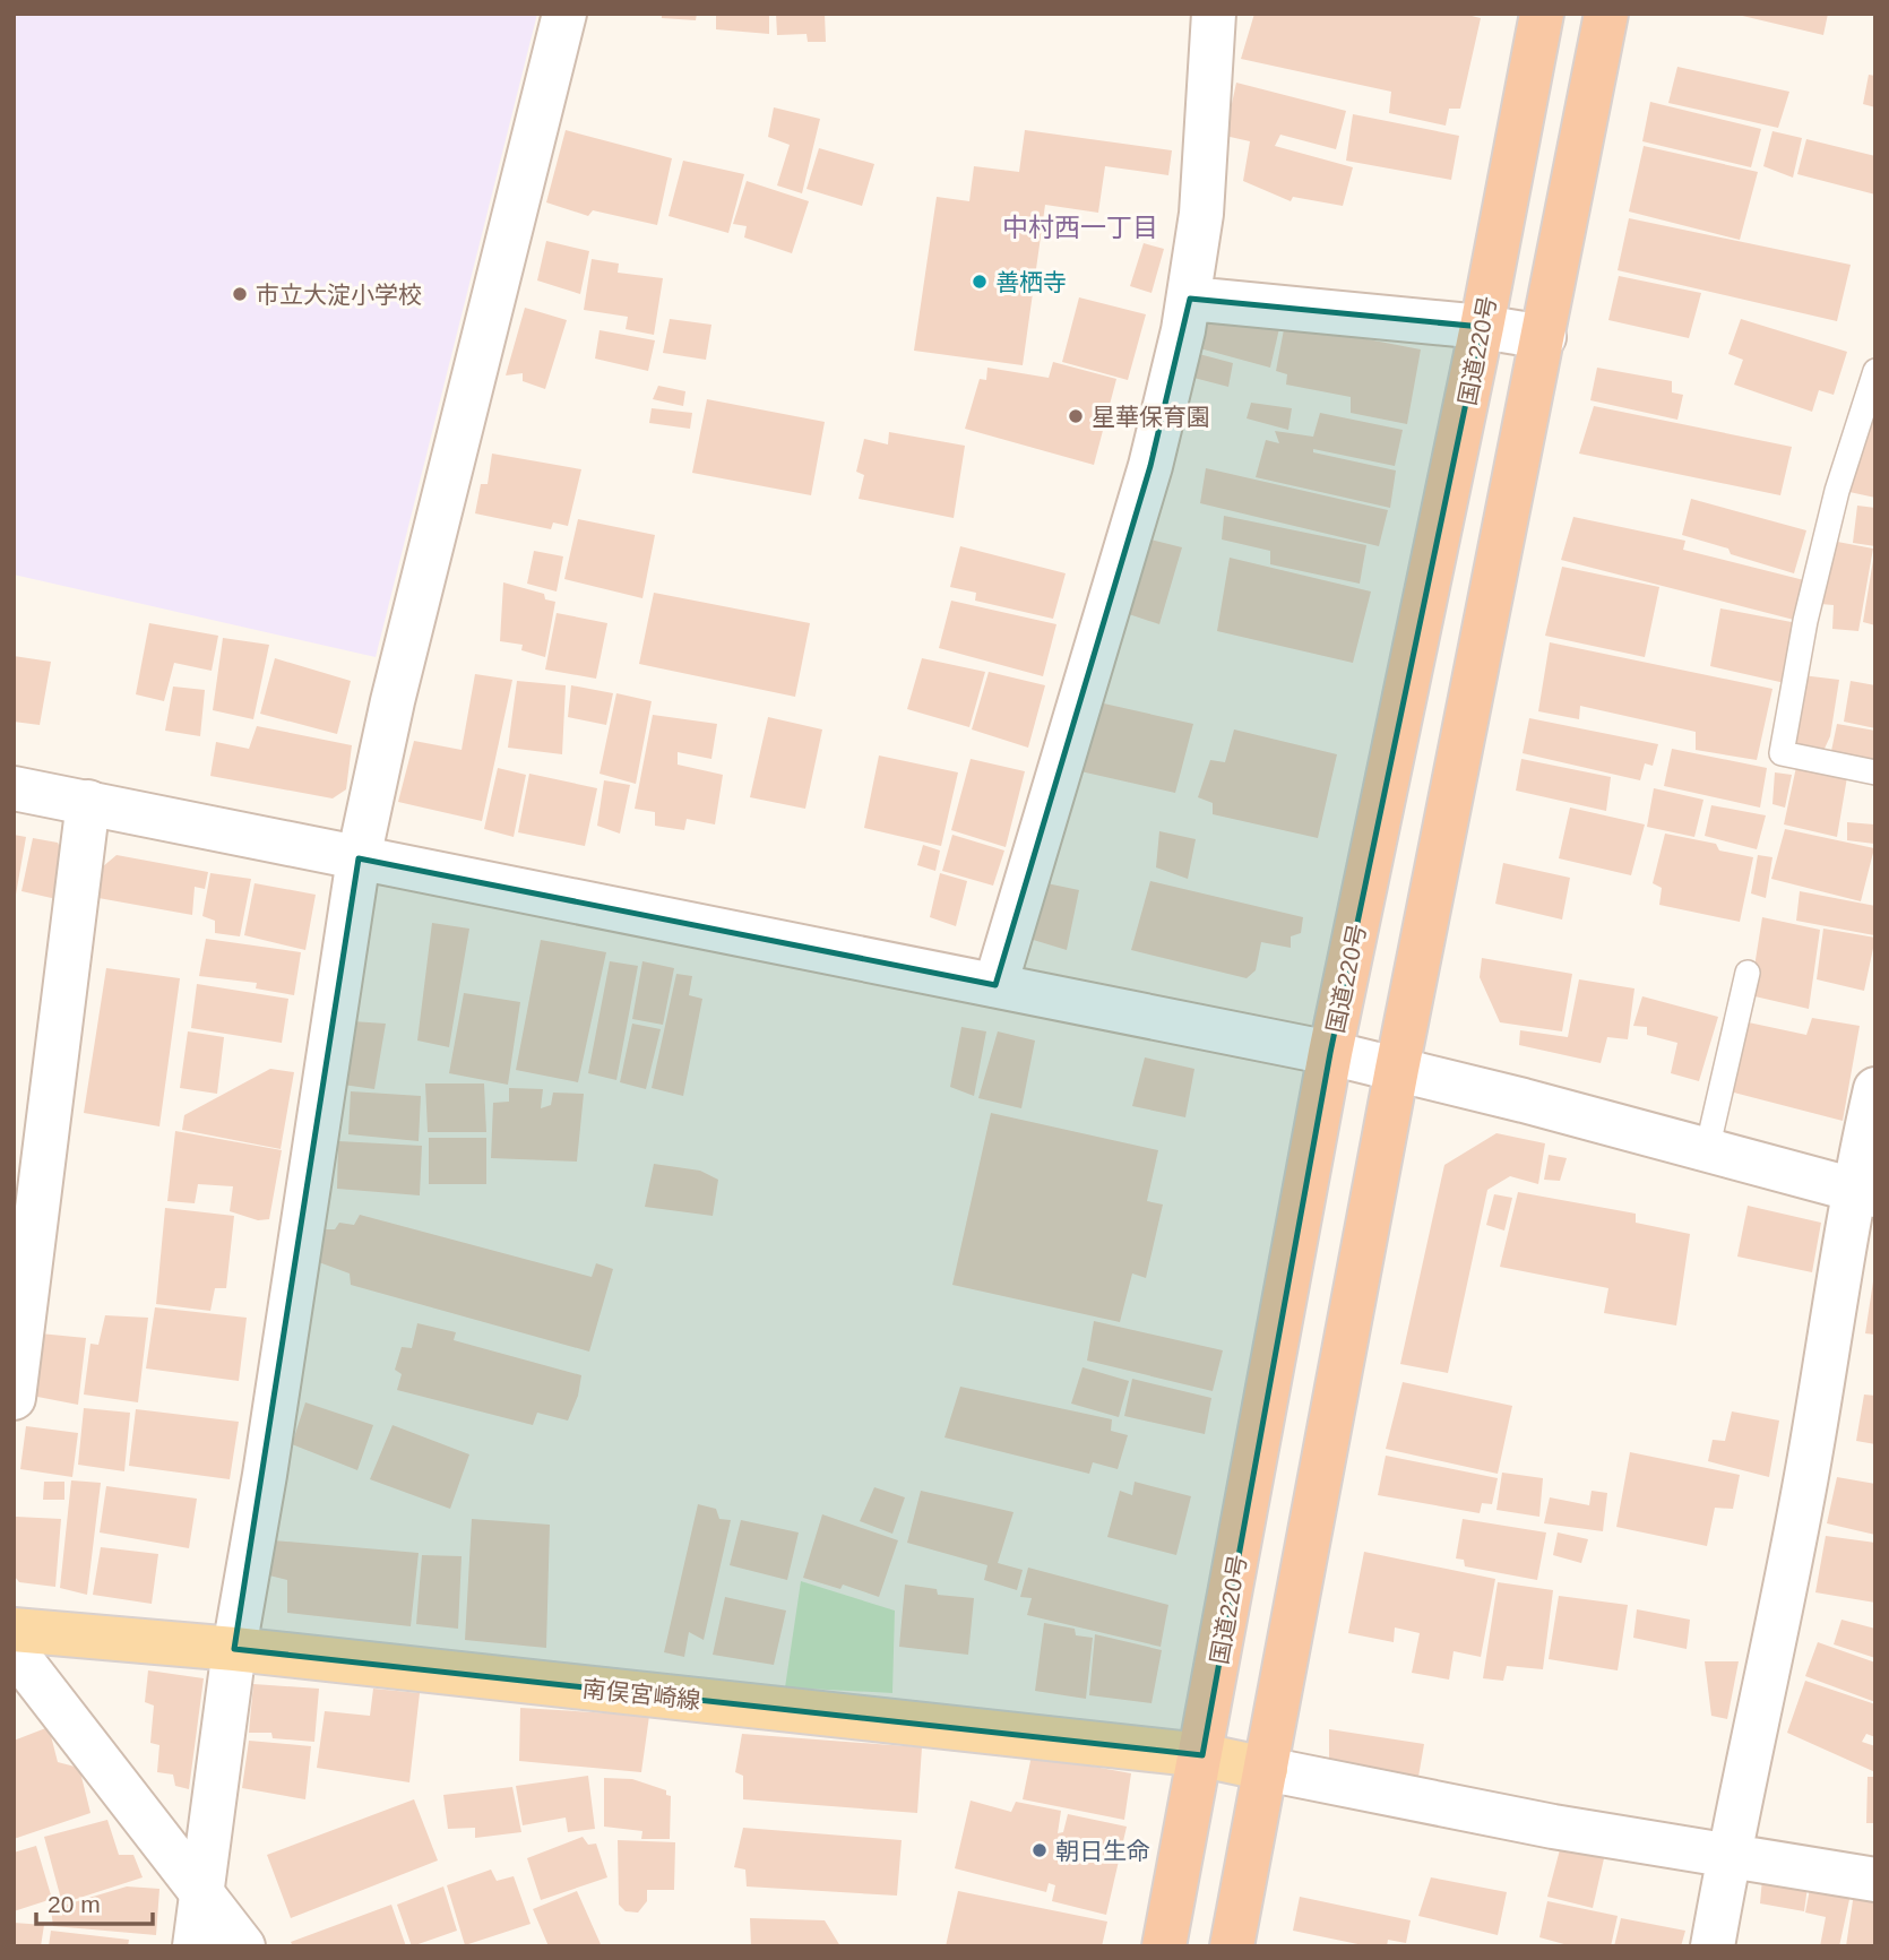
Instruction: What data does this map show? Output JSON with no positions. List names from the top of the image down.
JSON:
{
  "streets": {
    "highway": ["国道220号"],
    "main road": ["南俣宮崎線"]
  },
  "crossings": [
    ["国道220号", "南俣宮崎線"]
  ],
  "districts": ["中村西一丁目"],
  "places": [
    "善栖寺",
    "市立大淀小学校",
    "星華保育園",
    "朝日生命"
  ],
  "scale_bar": "20 m"
}
